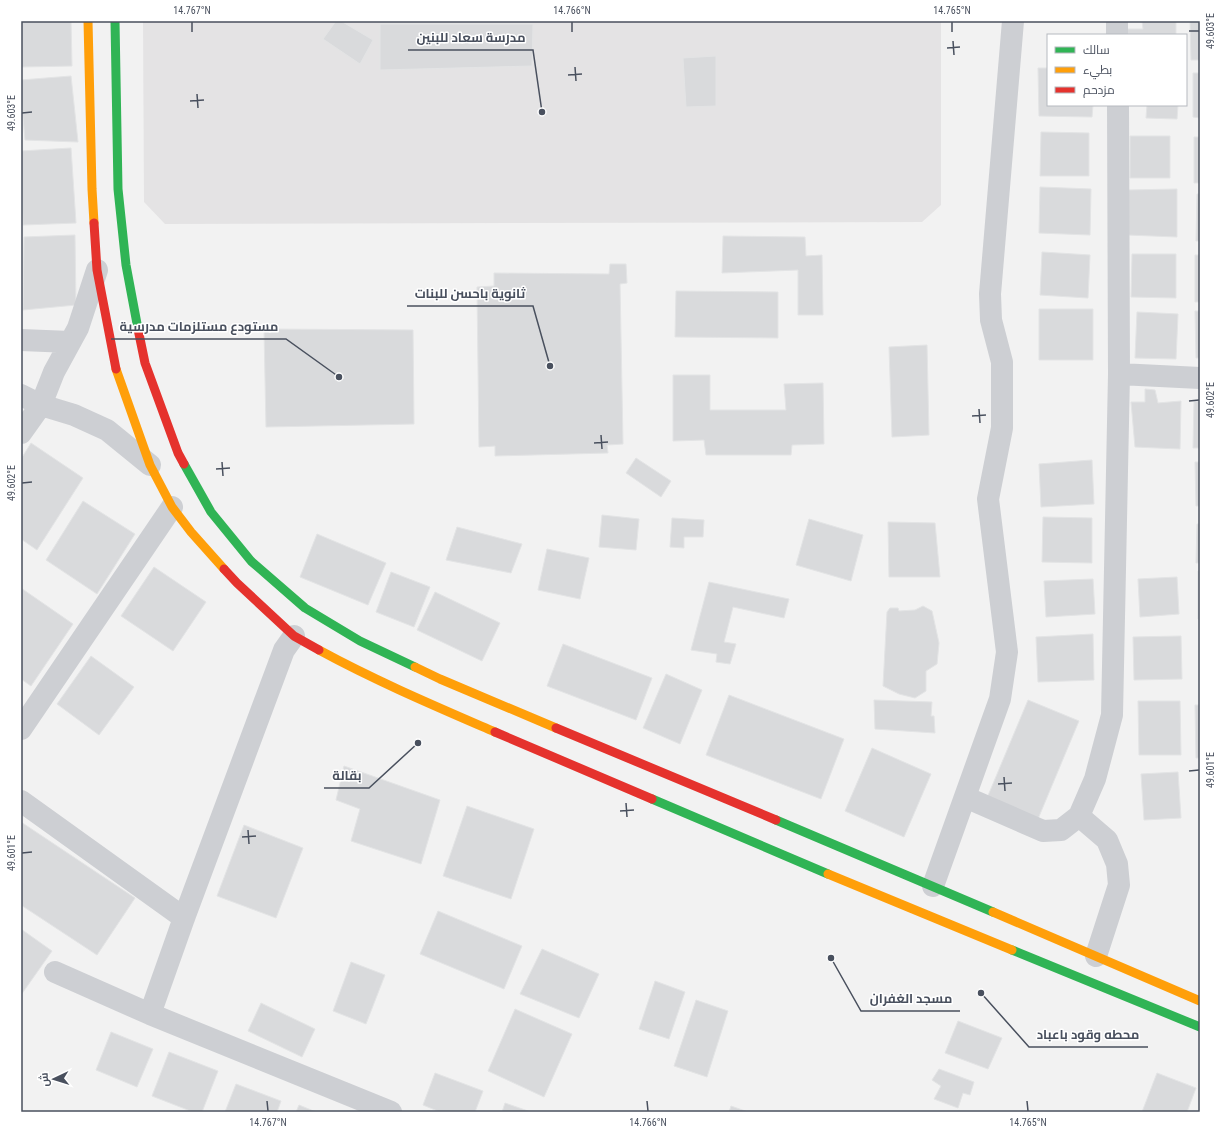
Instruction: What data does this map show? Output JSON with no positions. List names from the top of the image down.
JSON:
{
  "places": [
    "مدرسة سعاد للبنين",
    "ثانوية باحسن للبنات",
    "مستودع مستلزمات مدرسية",
    "بقالة",
    "مسجد الغفران",
    "محطه وقود باعباد"
  ],
  "legend": ["سالك", "بطيء", "مزدحم"],
  "north": "left",
  "coordinates": [
    "14.767°N",
    "14.766°N",
    "14.765°N",
    "49.603°E",
    "49.602°E",
    "49.601°E"
  ]
}
